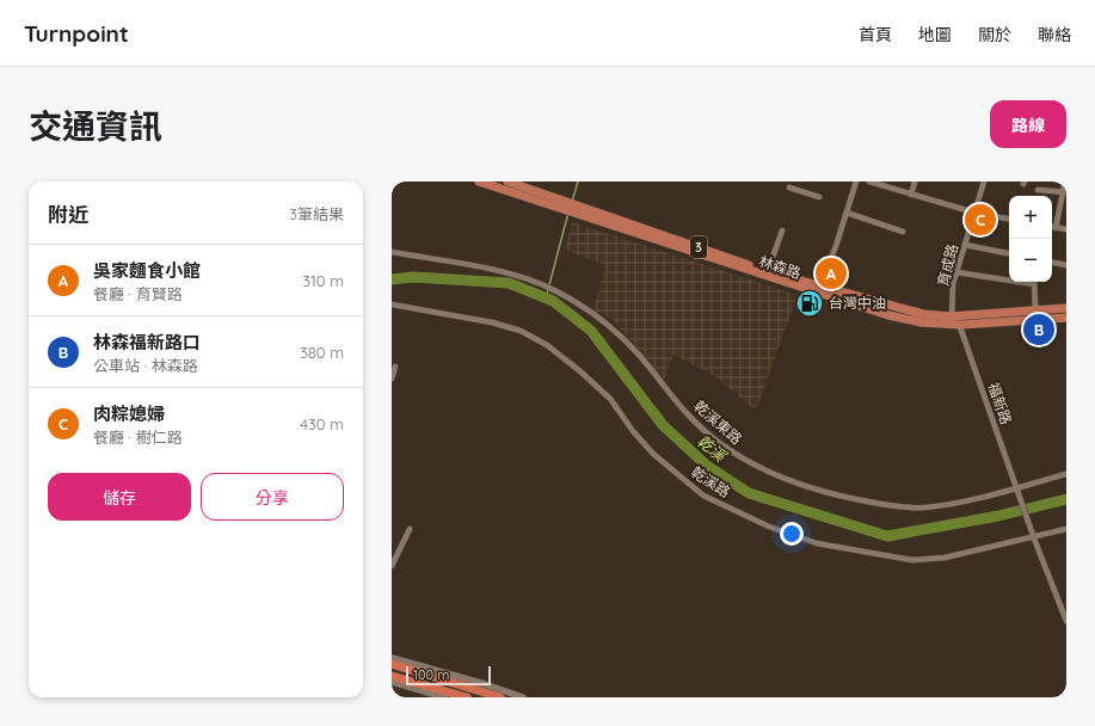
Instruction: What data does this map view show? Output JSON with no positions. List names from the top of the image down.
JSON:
{
  "streets": {
    "main road": ["3", "林森路"],
    "street": [
      "育成路",
      "福新路",
      "乾溪東路",
      "乾溪路"
    ]
  },
  "crossings": [
    ["3", "林森路"],
    ["育成路", "林森路"],
    ["林森路", "福新路"],
    ["福新路", "乾溪東路"],
    ["福新路", "乾溪路"]
  ],
  "water": ["乾溪"],
  "places": {
    "fuel station": ["台灣中油"]
  },
  "scale_bar": "100 m",
  "page": {
    "header": "Turnpoint",
    "nav": [
      "首頁",
      "地圖",
      "關於",
      "聯絡"
    ],
    "title": "交通資訊",
    "buttons": [
      "路線",
      ["儲存", "分享"]
    ],
    "heading": ["附近", "3筆結果"],
    "map_buttons": ["+", "−"],
    "pins": ["C", "A", "B"],
    "list": [
      {
        "mark": "A",
        "name": "吳家麵食小館",
        "note": "餐廳 · 育賢路",
        "value": "310 m"
      },
      {
        "mark": "B",
        "name": "林森福新路口",
        "note": "公車站 · 林森路",
        "value": "380 m"
      },
      {
        "mark": "C",
        "name": "肉粽媳婦",
        "note": "餐廳 · 樹仁路",
        "value": "430 m"
      }
    ],
    "scale": "100 m"
  }
}
